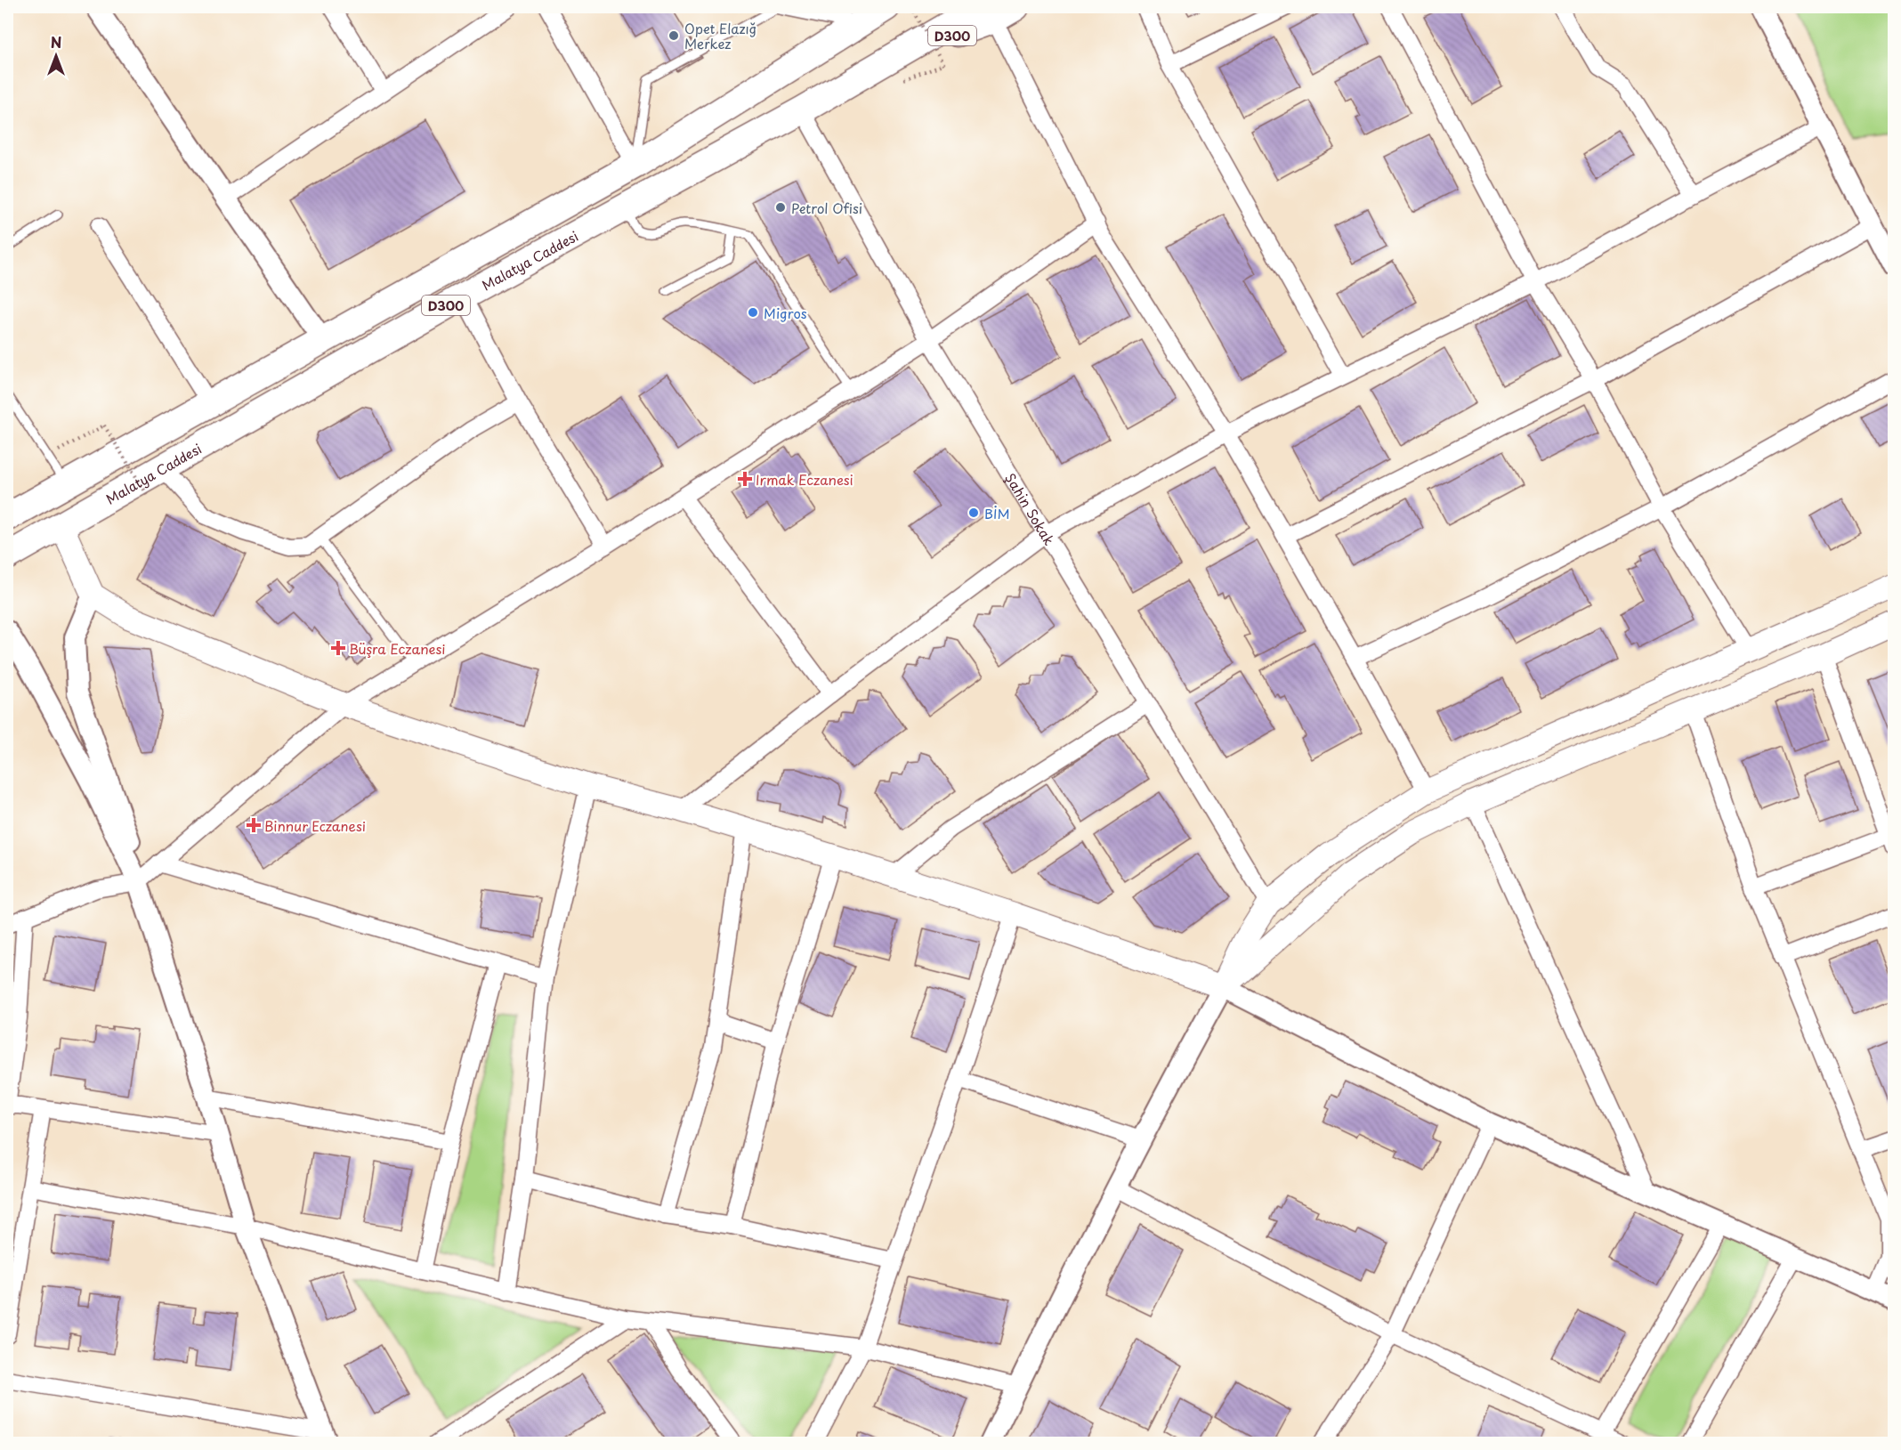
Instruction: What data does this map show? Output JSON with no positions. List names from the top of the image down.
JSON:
{
  "streets": {
    "highway": ["D300", "Malatya Caddesi"],
    "street": ["Şahin Sokak"]
  },
  "crossings": [
    ["Malatya Caddesi", "Şahin Sokak"]
  ],
  "places": {
    "other": [
      "Opet Elazığ Merkez",
      "Petrol Ofisi",
      "Migros",
      "BİM"
    ],
    "health": ["Irmak Eczanesi", "Büşra Eczanesi", "Binnur Eczanesi"]
  },
  "north": "top"
}
